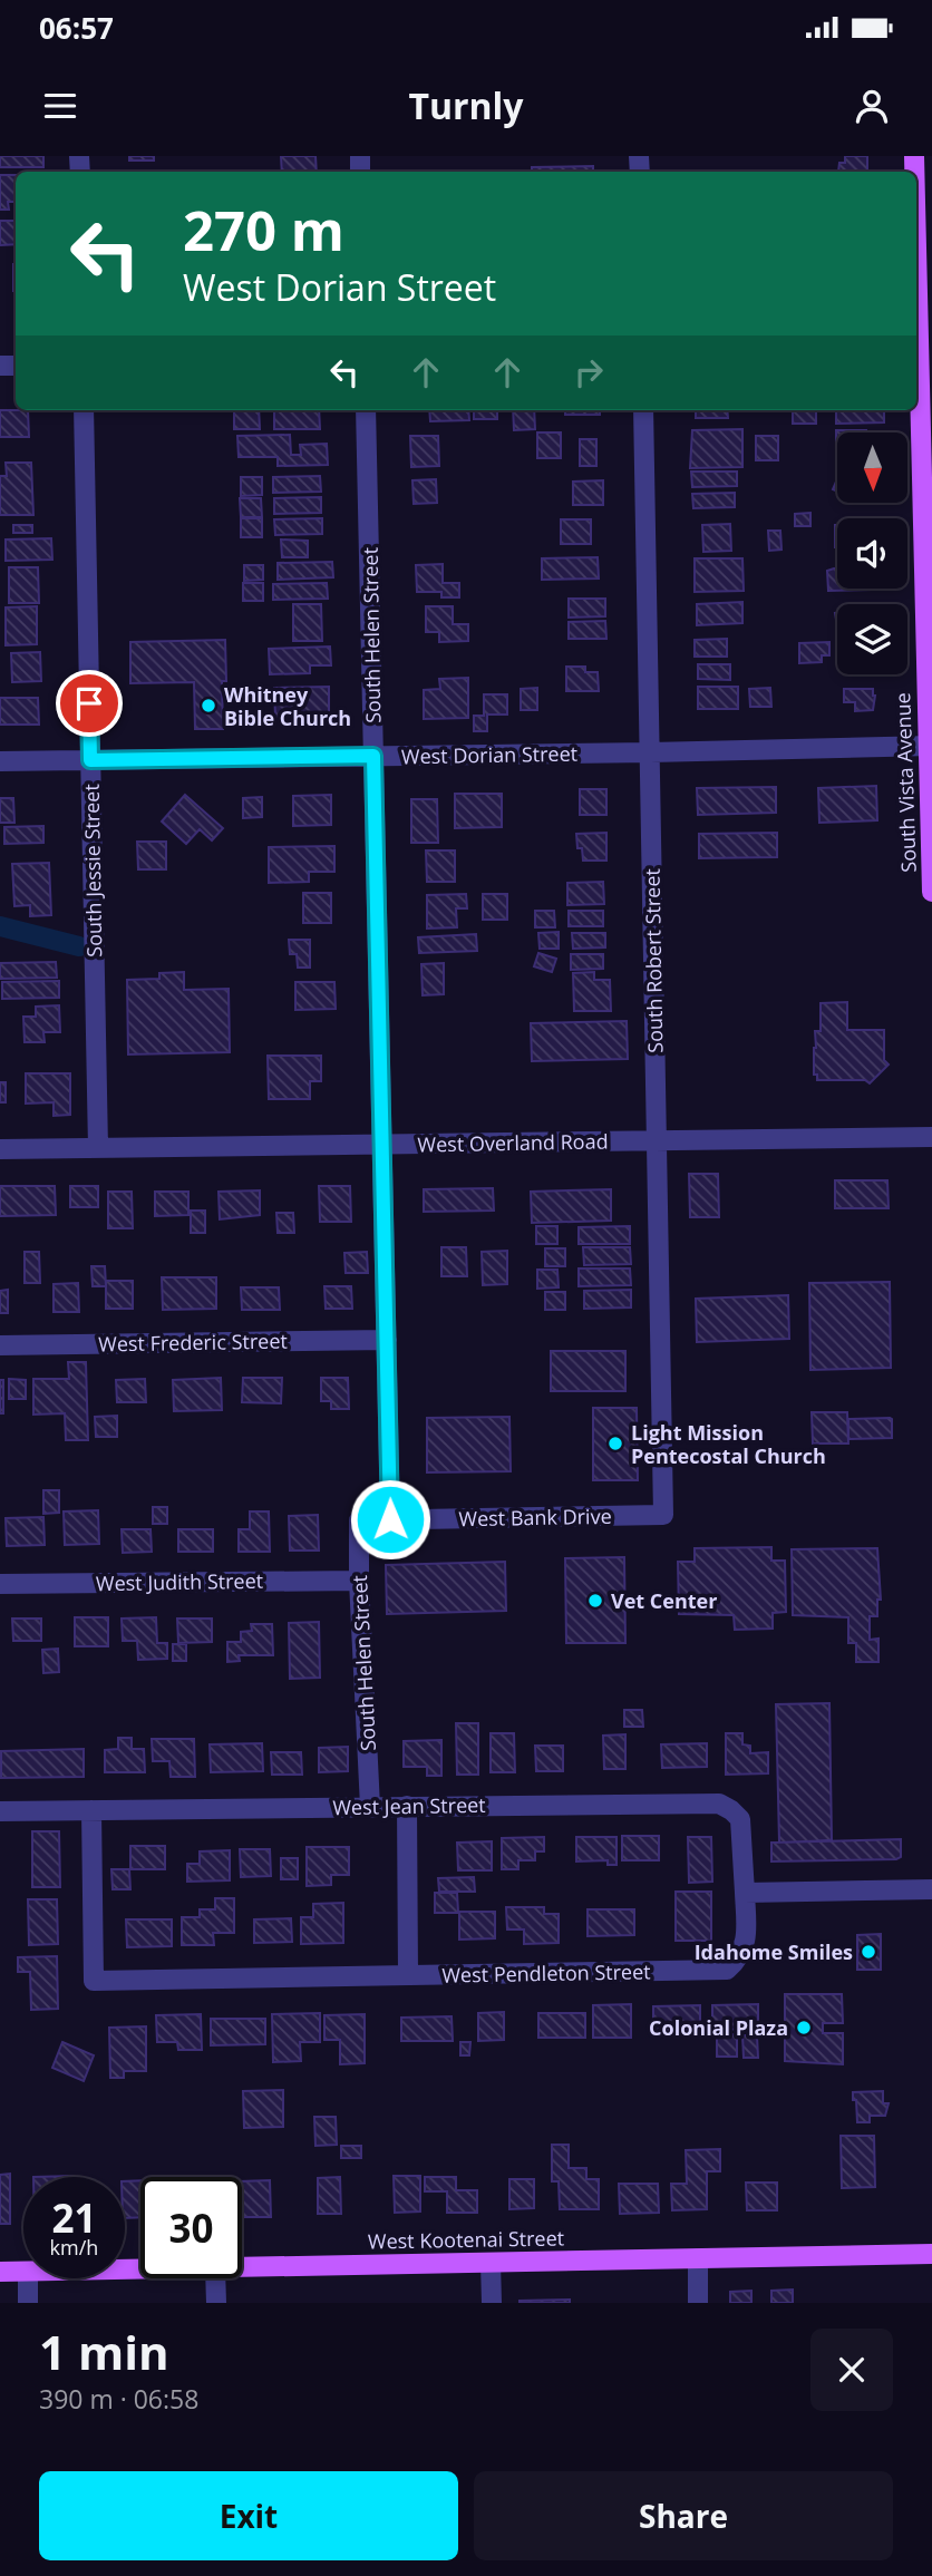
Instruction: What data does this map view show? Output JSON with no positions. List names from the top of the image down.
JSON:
{
  "streets": {
    "main road": ["South Vista Avenue", "West Kootenai Street"],
    "street": [
      "South Helen Street",
      "West Dorian Street",
      "South Jessie Street",
      "South Robert Street",
      "West Overland Road",
      "West Frederic Street",
      "West Bank Drive",
      "West Judith Street",
      "West Jean Street",
      "West Pendleton Street"
    ]
  },
  "crossings": [
    ["South Helen Street", "West Dorian Street"],
    ["South Helen Street", "West Overland Road"],
    ["South Helen Street", "West Frederic Street"],
    ["South Helen Street", "West Bank Drive"],
    ["South Helen Street", "West Judith Street"],
    ["South Helen Street", "West Jean Street"],
    ["West Dorian Street", "South Vista Avenue"],
    ["West Dorian Street", "South Jessie Street"],
    ["West Dorian Street", "South Robert Street"],
    ["South Jessie Street", "West Overland Road"],
    ["South Robert Street", "West Overland Road"],
    ["South Robert Street", "West Bank Drive"],
    ["West Jean Street", "West Pendleton Street"]
  ],
  "places": [
    "Whitney Bible Church",
    "Light Mission Pentecostal Church",
    "Vet Center",
    "Idahome Smiles",
    "Colonial Plaza"
  ],
  "north": "bottom",
  "page": {
    "status": "06:57",
    "header": "Turnly",
    "turn": ["270 m", "West Dorian Street"],
    "speed": "21 km/h",
    "limit": "30",
    "heading": ["1 min", "390 m · 06:58"],
    "buttons": ["Exit", "Share"]
  }
}
